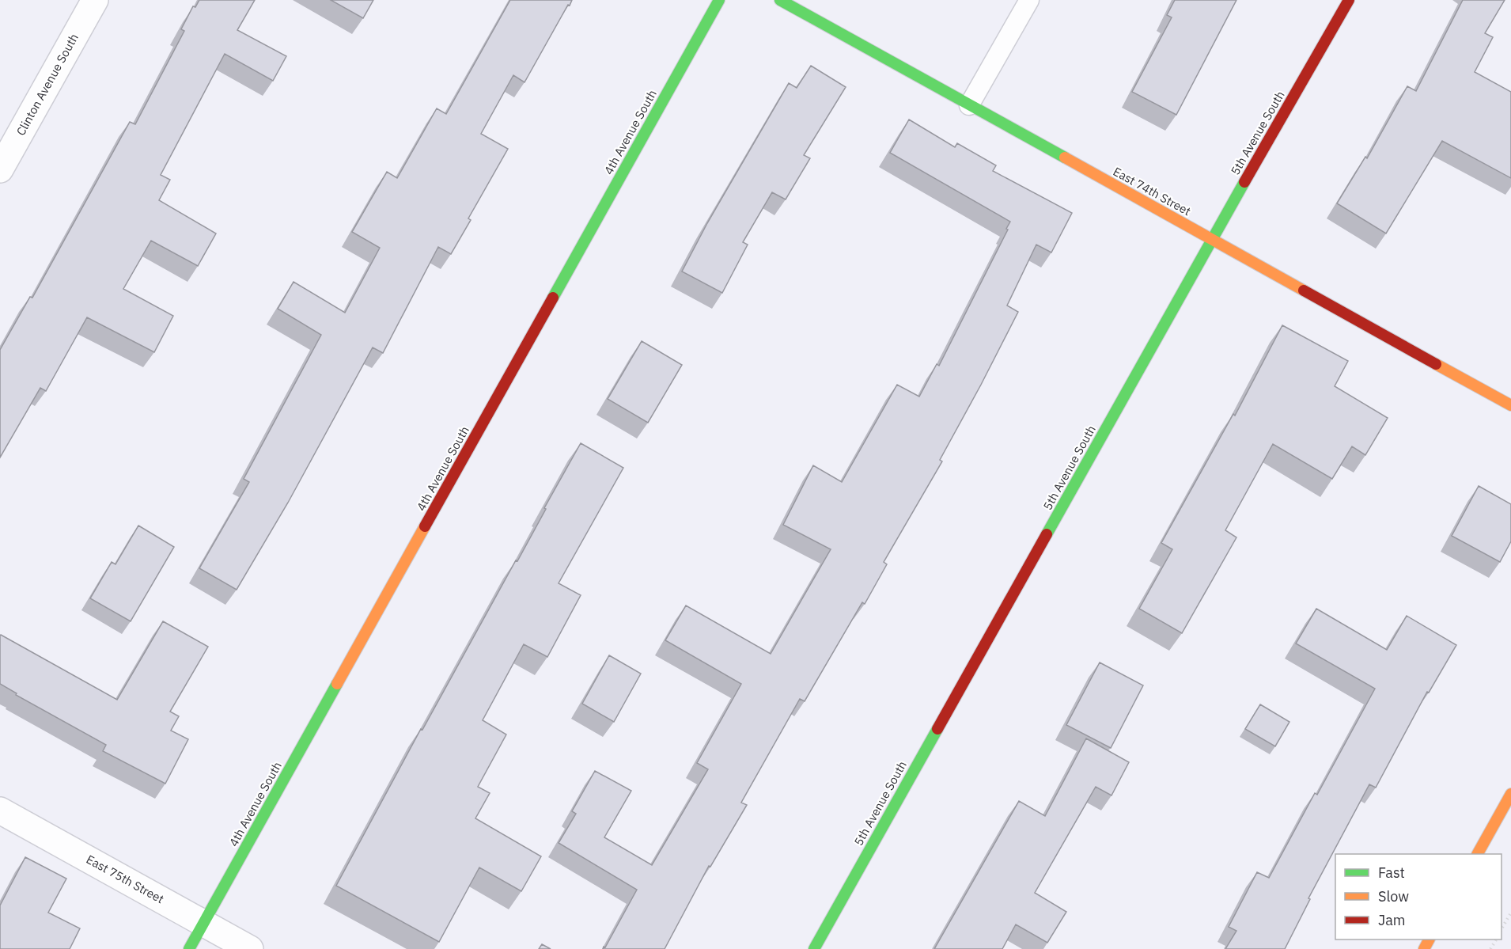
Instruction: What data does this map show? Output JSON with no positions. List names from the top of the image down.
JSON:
{
  "streets": {
    "street": [
      "Clinton Avenue South",
      "4th Avenue South",
      "5th Avenue South",
      "East 74th Street",
      "East 75th Street"
    ]
  },
  "crossings": [
    ["4th Avenue South", "East 75th Street"],
    ["5th Avenue South", "East 74th Street"]
  ],
  "legend": ["Fast", "Slow", "Jam"]
}
